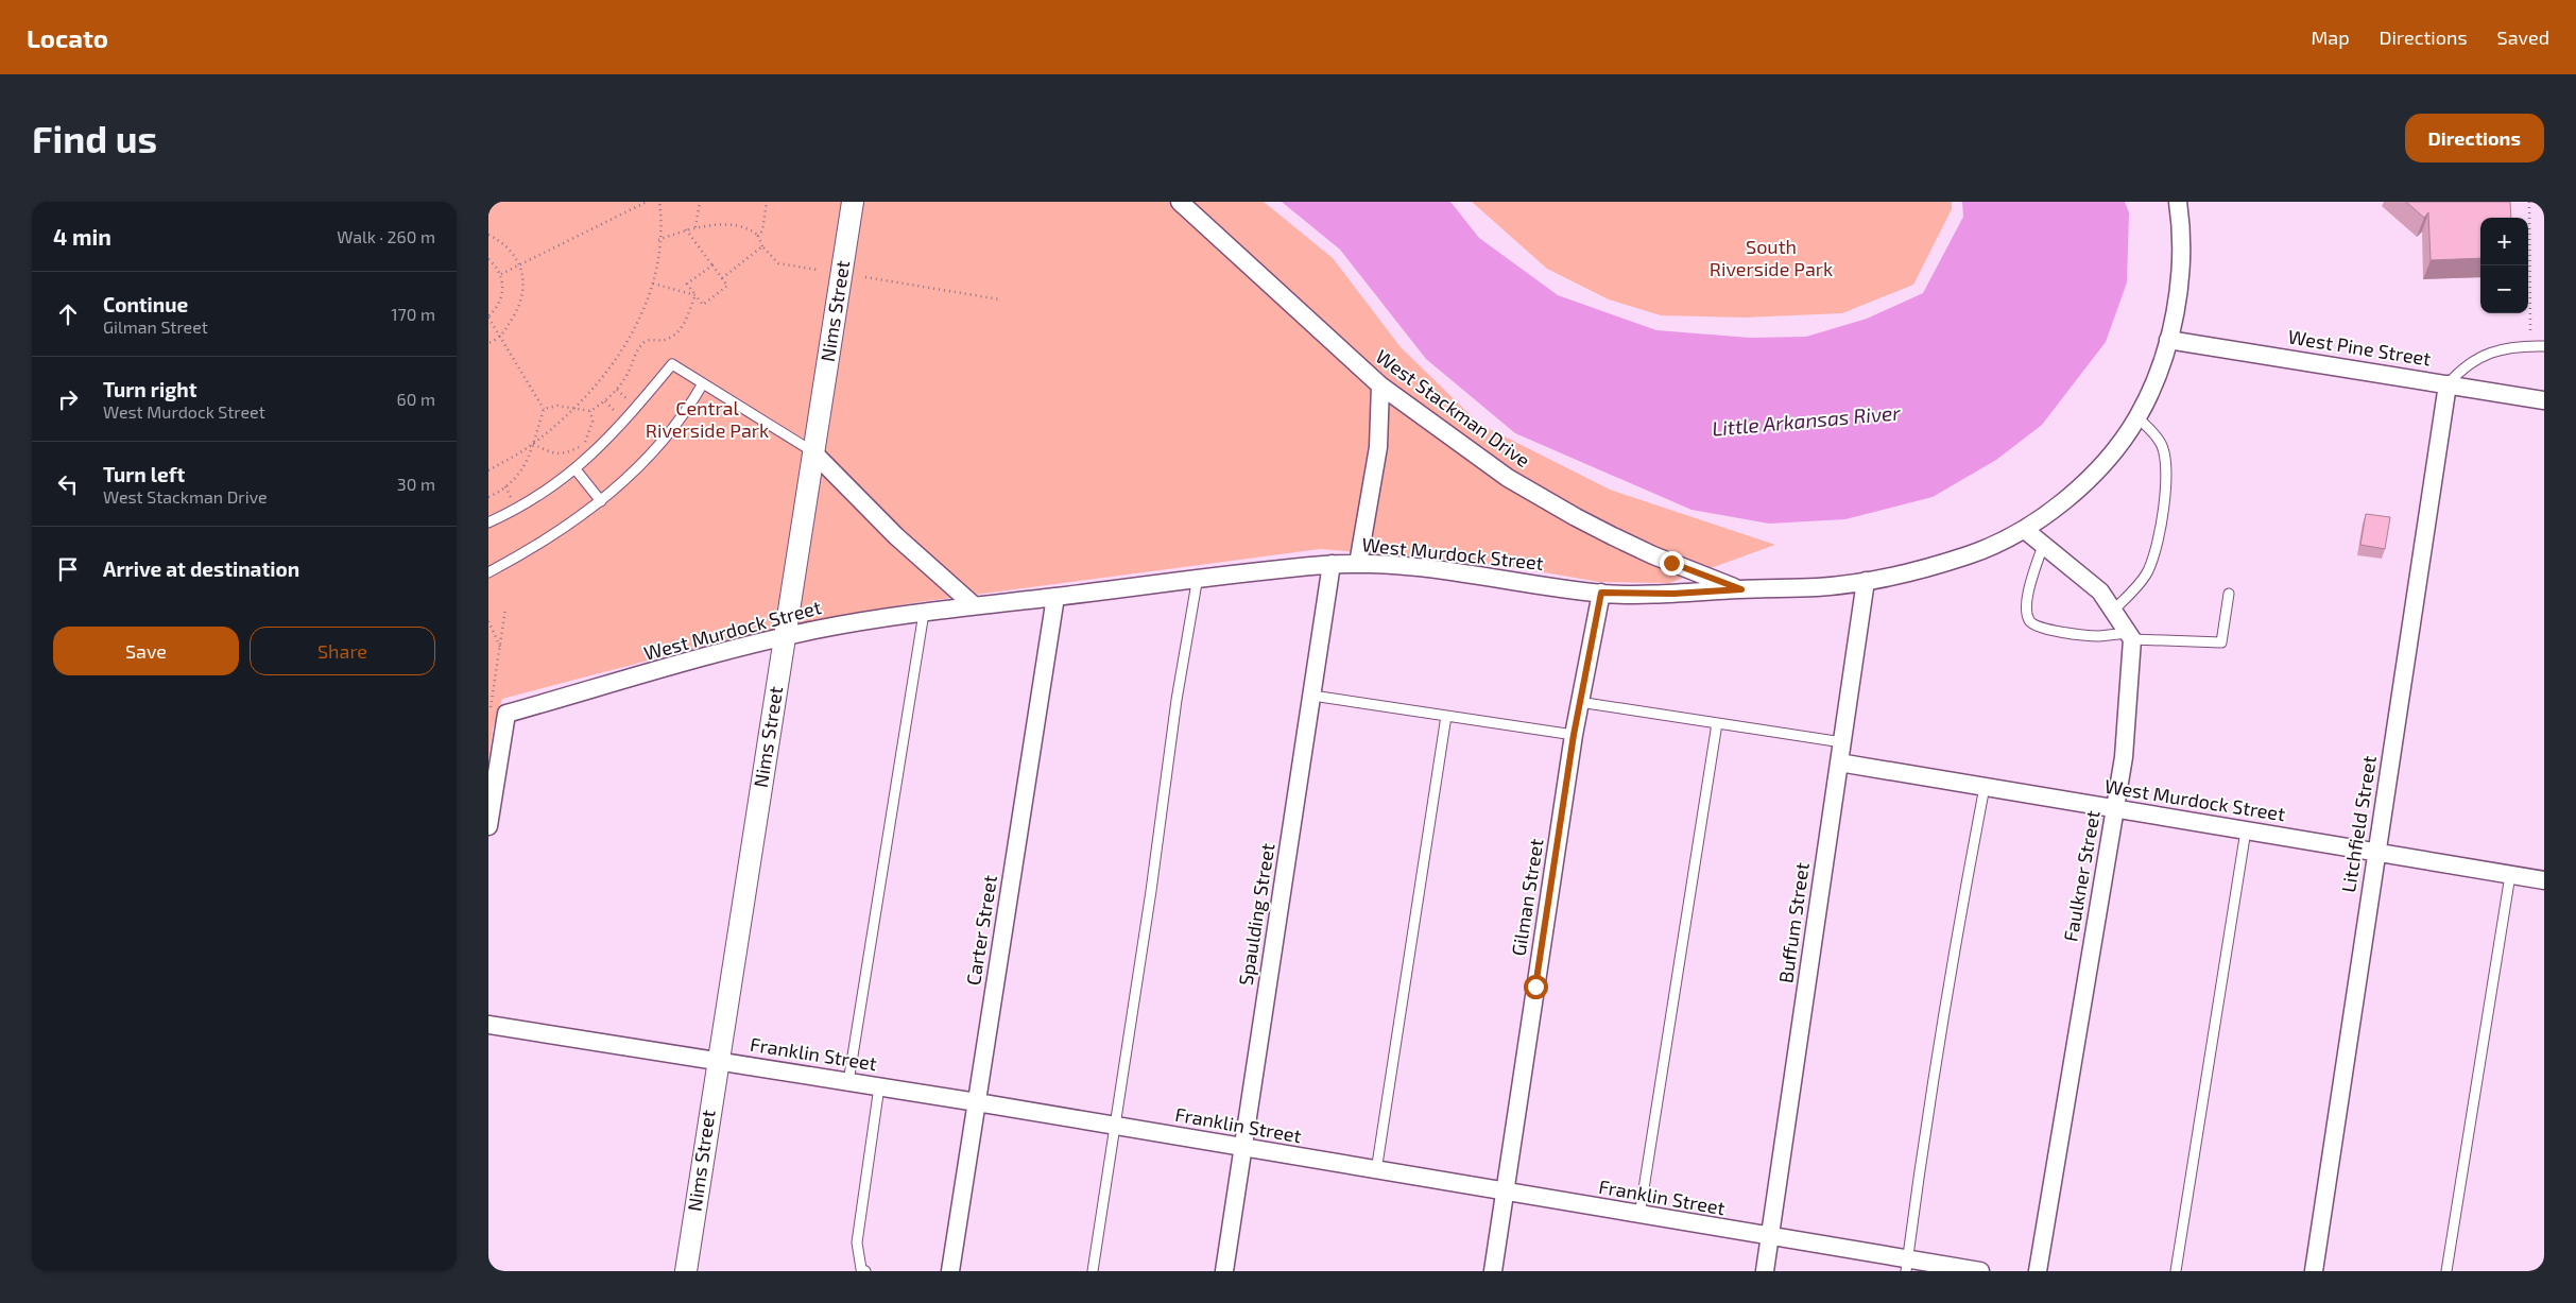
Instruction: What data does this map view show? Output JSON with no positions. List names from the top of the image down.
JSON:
{
  "streets": {
    "street": [
      "Nims Street",
      "West Pine Street",
      "West Stackman Drive",
      "West Murdock Street",
      "Litchfield Street",
      "Faulkner Street",
      "Gilman Street",
      "Spaulding Street",
      "Buffum Street",
      "Carter Street",
      "Franklin Street"
    ]
  },
  "crossings": [
    ["Nims Street", "West Murdock Street"],
    ["Nims Street", "Franklin Street"],
    ["West Pine Street", "West Murdock Street"],
    ["West Pine Street", "Litchfield Street"],
    ["West Stackman Drive", "West Murdock Street"],
    ["West Murdock Street", "Litchfield Street"],
    ["West Murdock Street", "Faulkner Street"],
    ["West Murdock Street", "Gilman Street"],
    ["West Murdock Street", "Spaulding Street"],
    ["West Murdock Street", "Buffum Street"],
    ["West Murdock Street", "Carter Street"],
    ["Gilman Street", "Franklin Street"],
    ["Spaulding Street", "Franklin Street"],
    ["Buffum Street", "Franklin Street"],
    ["Carter Street", "Franklin Street"]
  ],
  "water": ["Little Arkansas River"],
  "parks": ["South Riverside Park", "Central Riverside Park"],
  "page": {
    "header": "Locato",
    "nav": ["Map", "Directions", "Saved"],
    "buttons": [
      "Directions",
      ["Save", "Share"]
    ],
    "title": "Find us",
    "heading": ["4 min", "Walk · 260 m"],
    "map_buttons": ["+", "−"],
    "list": [
      ["Continue", "Gilman Street", "170 m"],
      ["Turn right", "West Murdock Street", "60 m"],
      ["Turn left", "West Stackman Drive", "30 m"],
      "Arrive at destination"
    ]
  }
}
